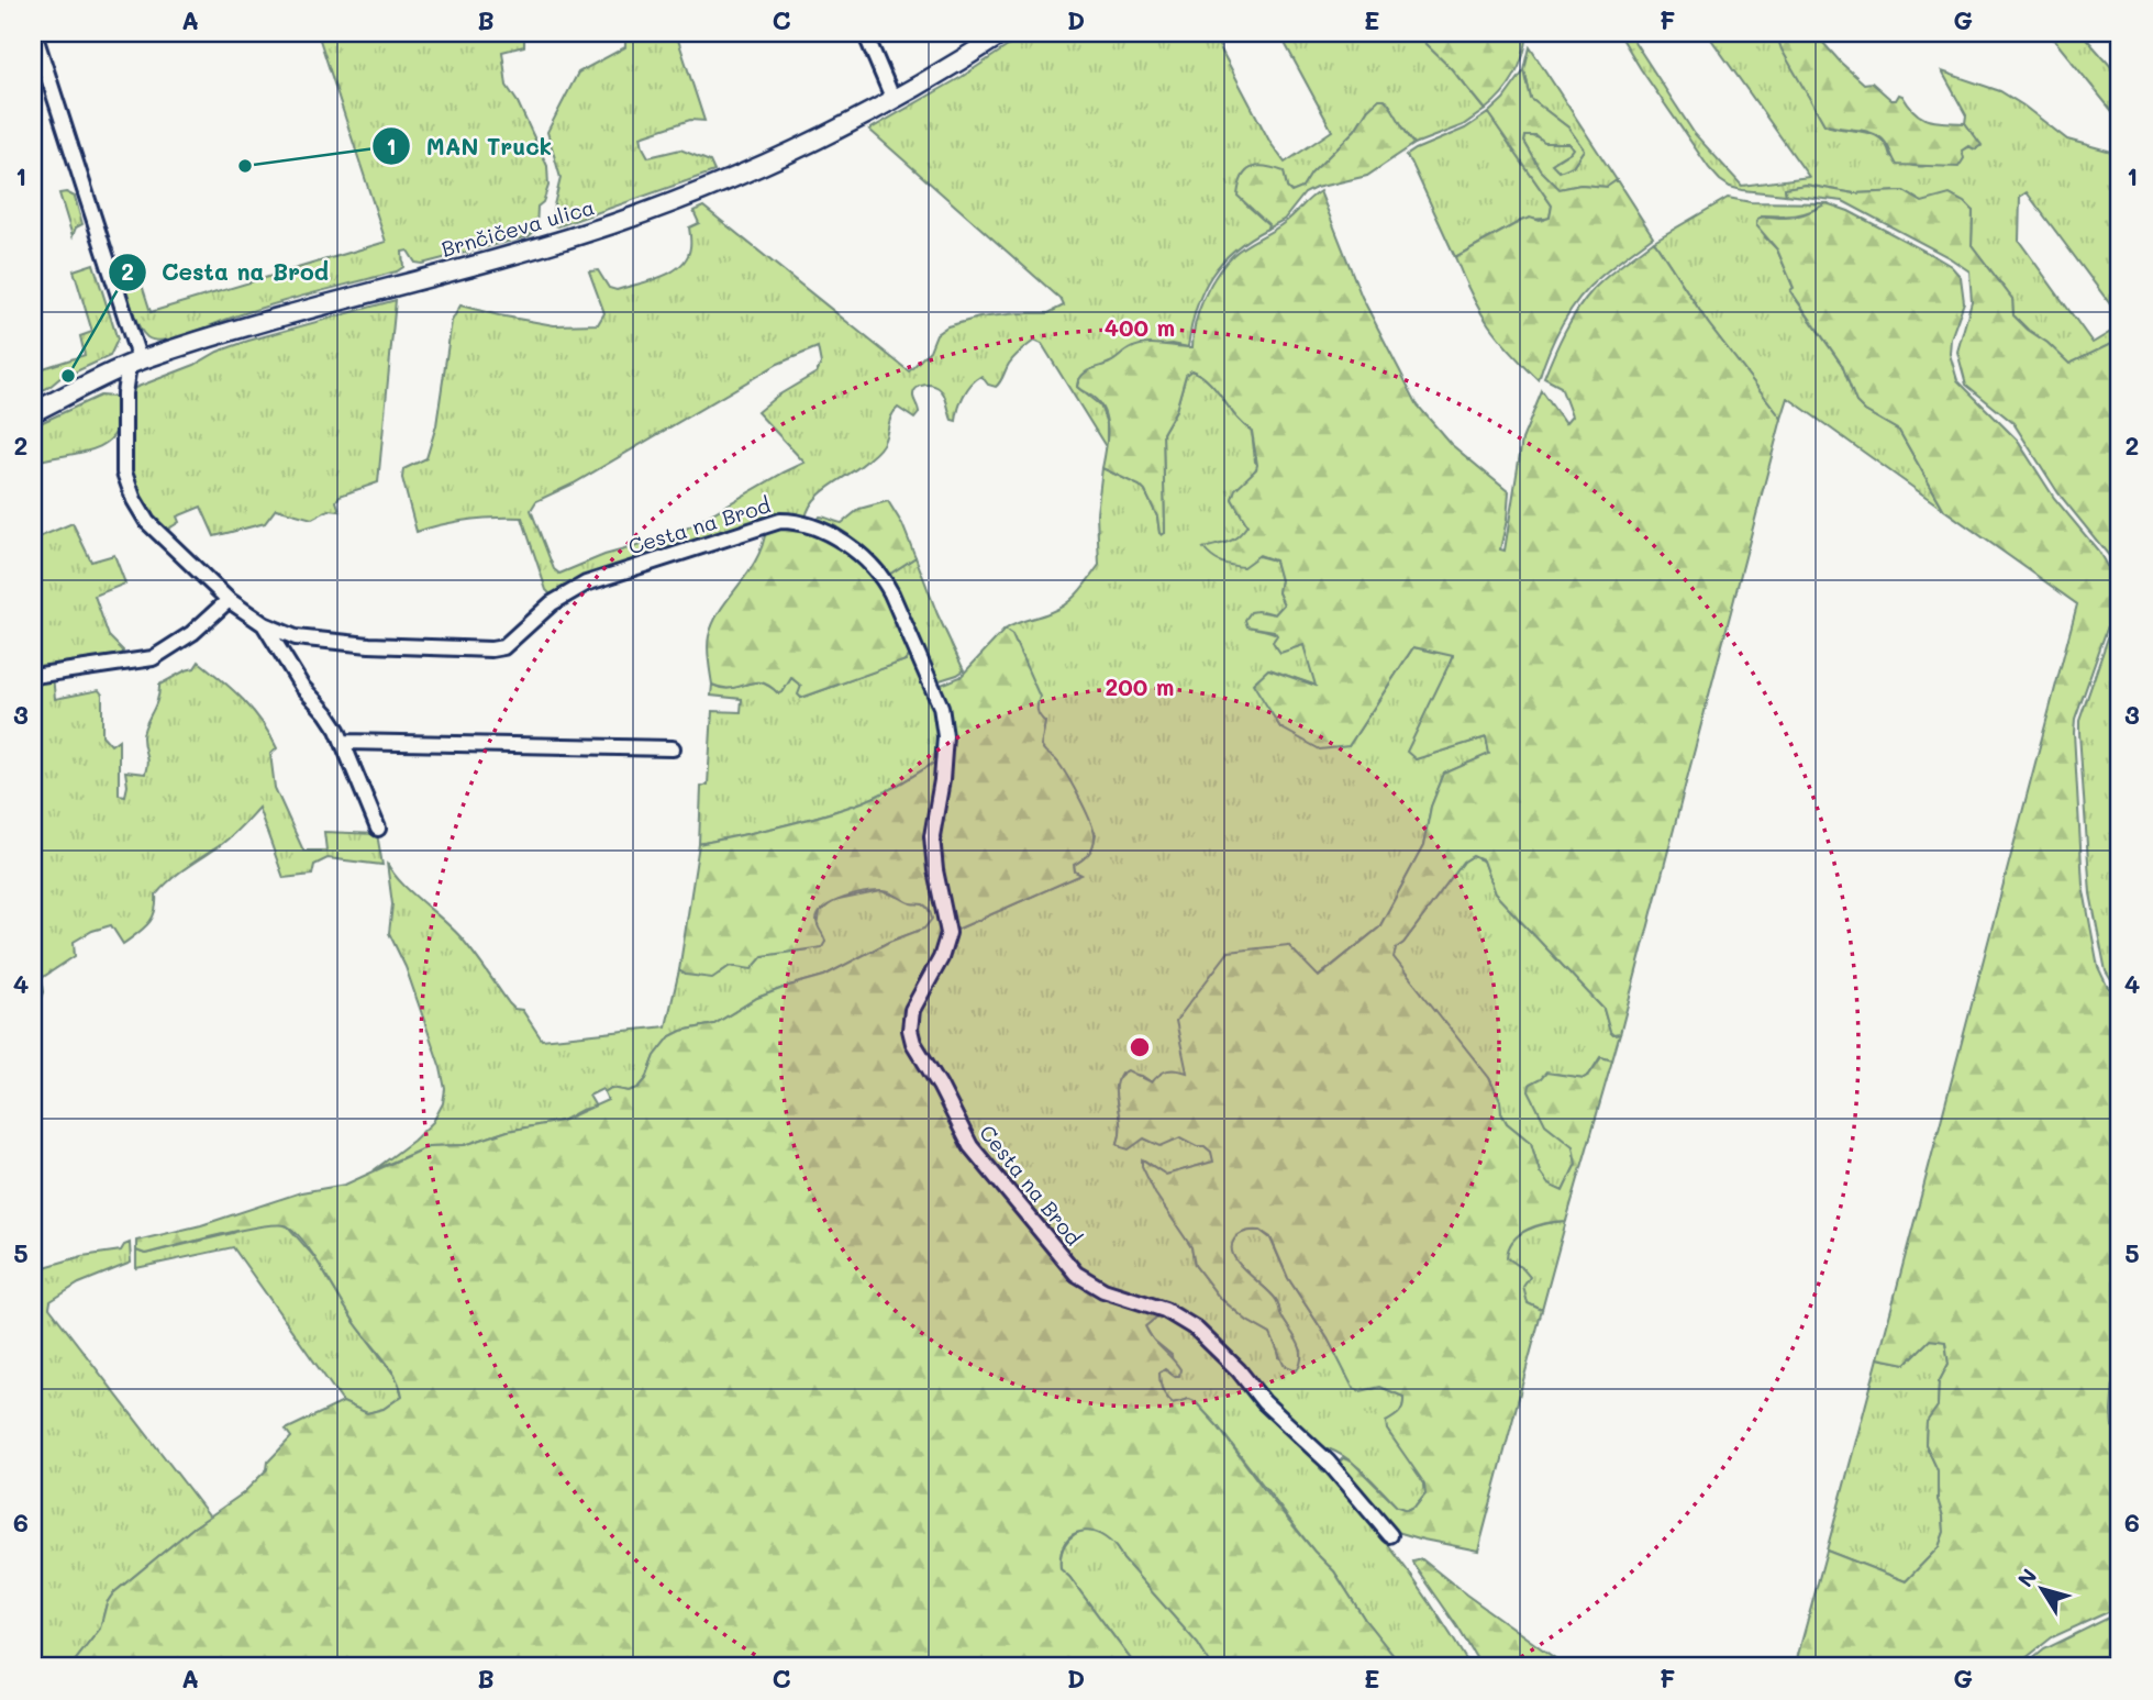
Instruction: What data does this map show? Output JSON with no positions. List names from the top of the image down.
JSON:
{
  "streets": {
    "street": ["Brnčičeva ulica", "Cesta na Brod"]
  },
  "crossings": [
    ["Brnčičeva ulica", "Cesta na Brod"]
  ],
  "places": ["MAN Truck", "Cesta na Brod"],
  "north": "top left",
  "grid": {
    "columns": [
      "A",
      "B",
      "C",
      "D",
      "E",
      "F",
      "G"
    ],
    "rows": [
      "1",
      "2",
      "3",
      "4",
      "5",
      "6"
    ]
  },
  "rings": ["400 m", "200 m"]
}
